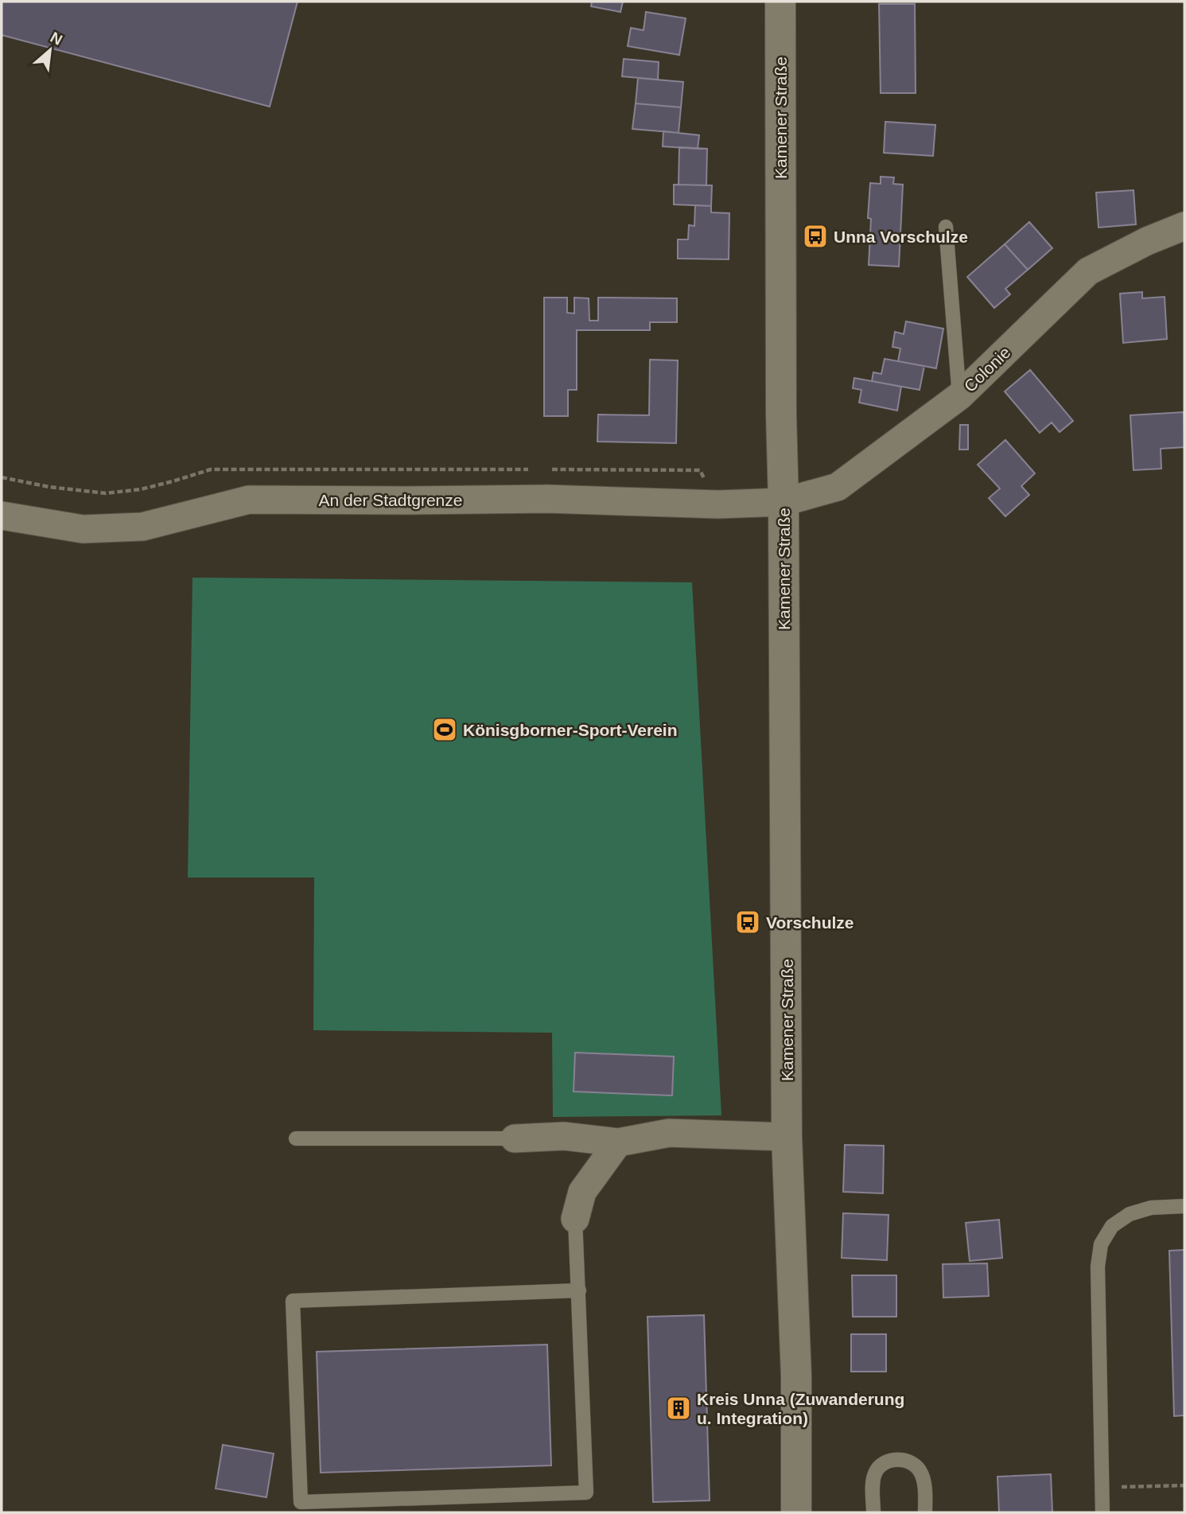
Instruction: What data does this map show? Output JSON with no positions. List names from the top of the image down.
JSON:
{
  "streets": {
    "main road": ["Kamener Straße"],
    "street": ["Colonie", "An der Stadtgrenze"]
  },
  "crossings": [
    ["Kamener Straße", "Colonie"],
    ["Kamener Straße", "An der Stadtgrenze"],
    ["Colonie", "An der Stadtgrenze"]
  ],
  "places": {
    "bus stop": ["Unna Vorschulze", "Vorschulze"],
    "sports": ["Könisgborner-Sport-Verein"],
    "building": ["Kreis Unna (Zuwanderung u. Integration)"]
  },
  "north": "top right"
}
